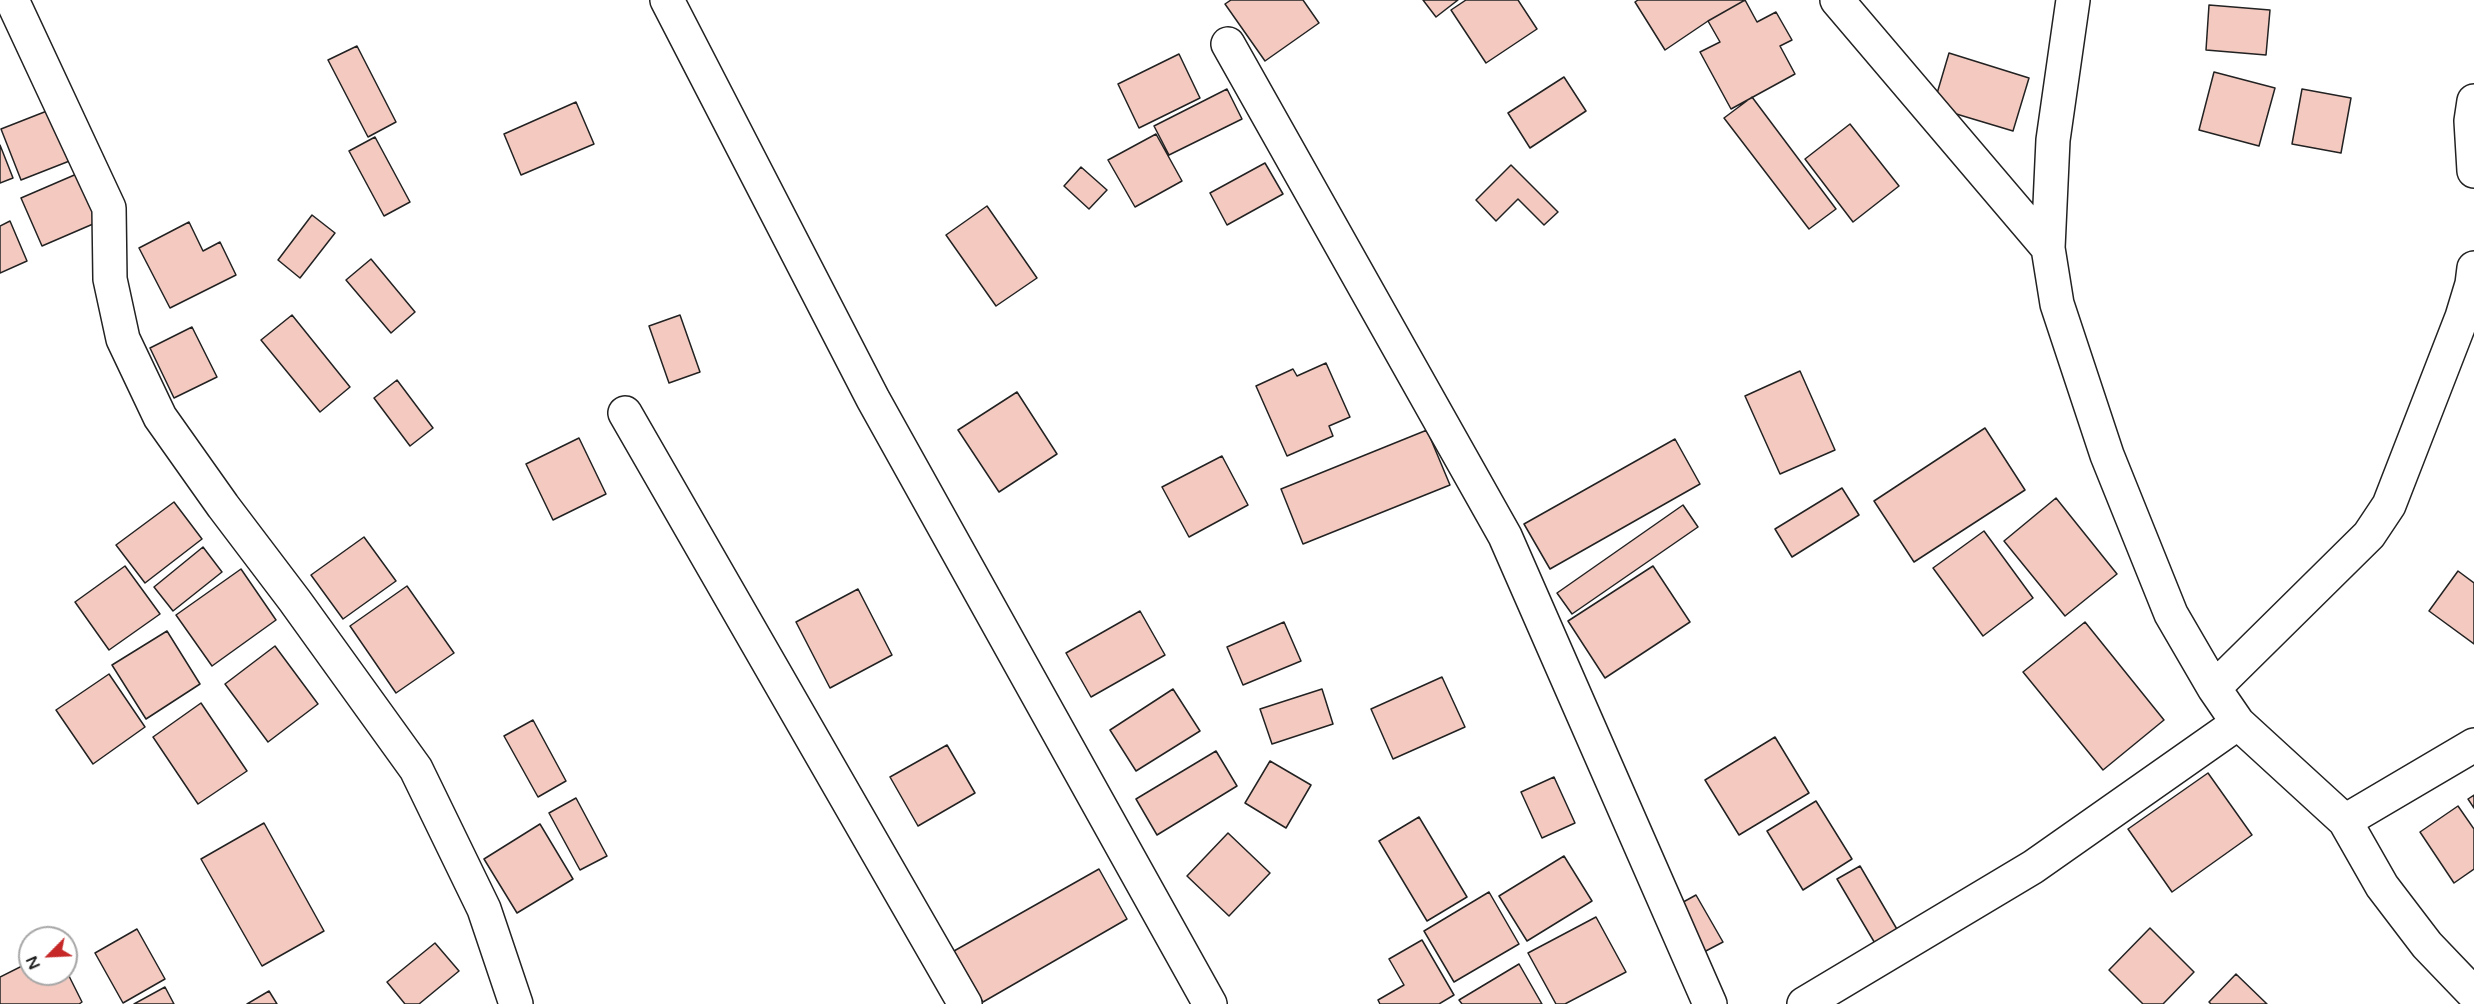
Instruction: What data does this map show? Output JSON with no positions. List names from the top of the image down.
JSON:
{
  "north": "bottom left"
}
